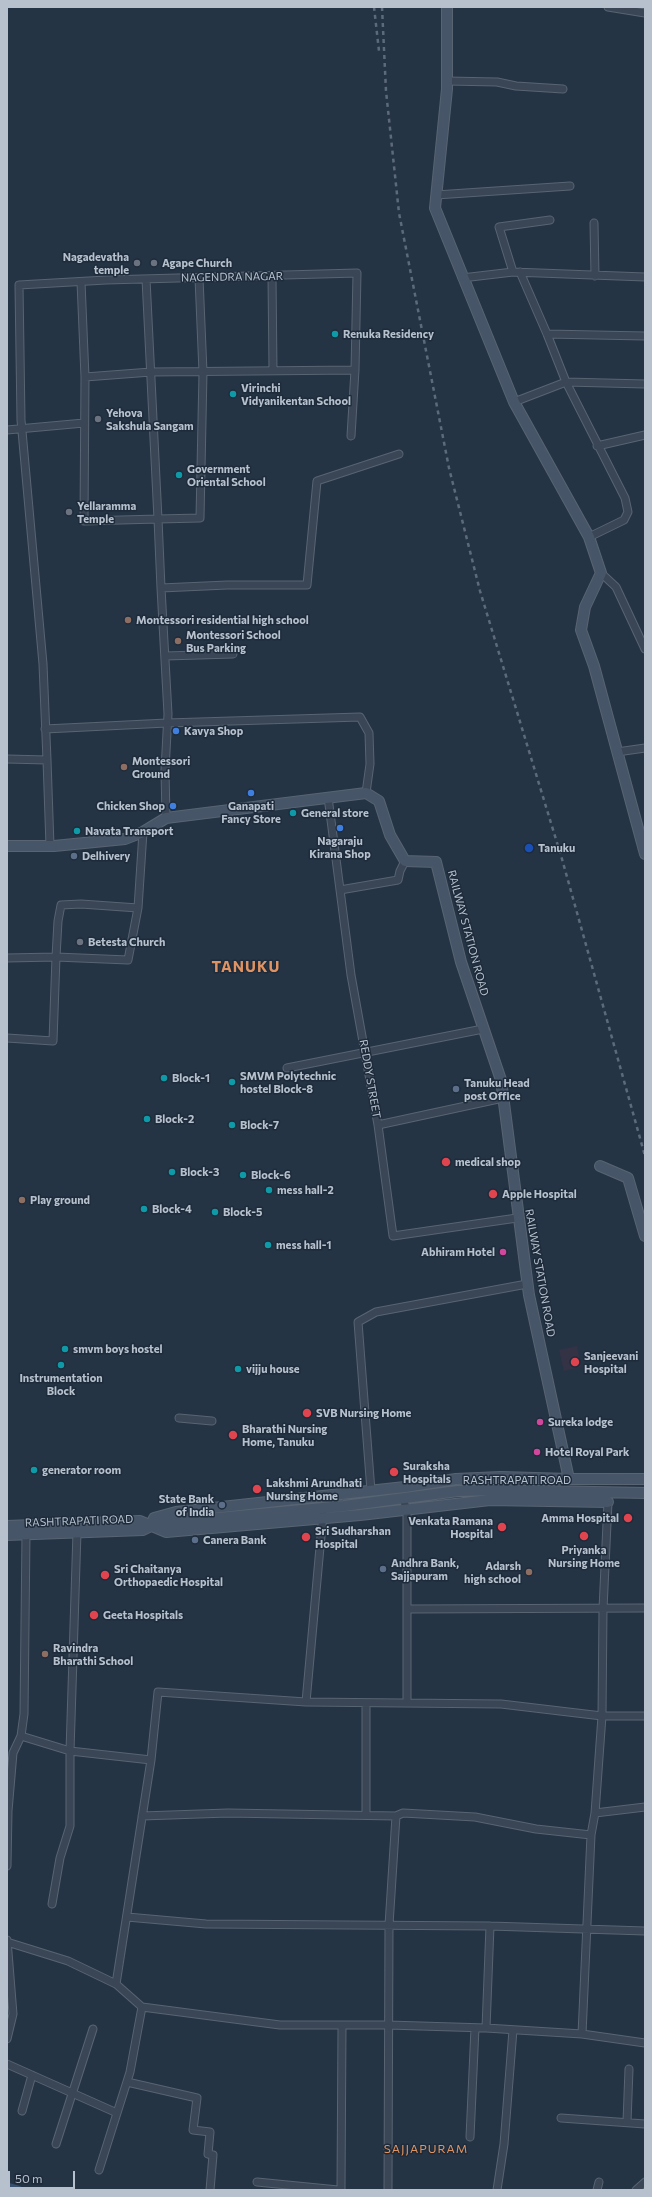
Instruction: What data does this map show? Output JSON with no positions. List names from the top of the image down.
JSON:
{
  "streets": {
    "street": [
      "NAGENDRA NAGAR",
      "RAILWAY STATION ROAD",
      "REDDY STREET",
      "RASHTRAPATI ROAD"
    ]
  },
  "crossings": [
    ["RAILWAY STATION ROAD", "REDDY STREET"]
  ],
  "districts": ["TANUKU", "SAJJAPURAM"],
  "places": [
    "Nagadevatha temple",
    "Agape Church",
    "Renuka Residency",
    "Virinchi Vidyanikentan School",
    "Yehova Sakshula Sangam",
    "Government Oriental School",
    "Yellaramma Temple",
    "Montessori residential high school",
    "Montessori School Bus Parking",
    "Kavya Shop",
    "Montessori Ground",
    "Ganapati Fancy Store",
    "Chicken Shop",
    "General store",
    "Nagaraju Kirana Shop",
    "Navata Transport",
    "Tanuku",
    "Delhivery",
    "Betesta Church",
    "Block-1",
    "SMVM Polytechnic hostel Block-8",
    "Tanuku Head post Office",
    "Block-2",
    "Block-7",
    "medical shop",
    "Block-3",
    "Block-6",
    "mess hall-2",
    "Apple Hospital",
    "Play ground",
    "Block-4",
    "Block-5",
    "mess hall-1",
    "Abhiram Hotel",
    "smvm boys hostel",
    "Sanjeevani Hospital",
    "Instrumentation Block",
    "vijju house",
    "SVB Nursing Home",
    "Sureka lodge",
    "Bharathi Nursing Home, Tanuku",
    "Hotel Royal Park",
    "generator room",
    "Suraksha Hospitals",
    "Lakshmi Arundhati Nursing Home",
    "State Bank of India",
    "Amma Hospital",
    "Venkata Ramana Hospital",
    "Priyanka Nursing Home",
    "Sri Sudharshan Hospital",
    "Canera Bank",
    "Andhra Bank, Sajjapuram",
    "Adarsh high school",
    "Sri Chaitanya Orthopaedic Hospital",
    "Geeta Hospitals",
    "Ravindra Bharathi School"
  ],
  "scale_bar": "50 m"
}
